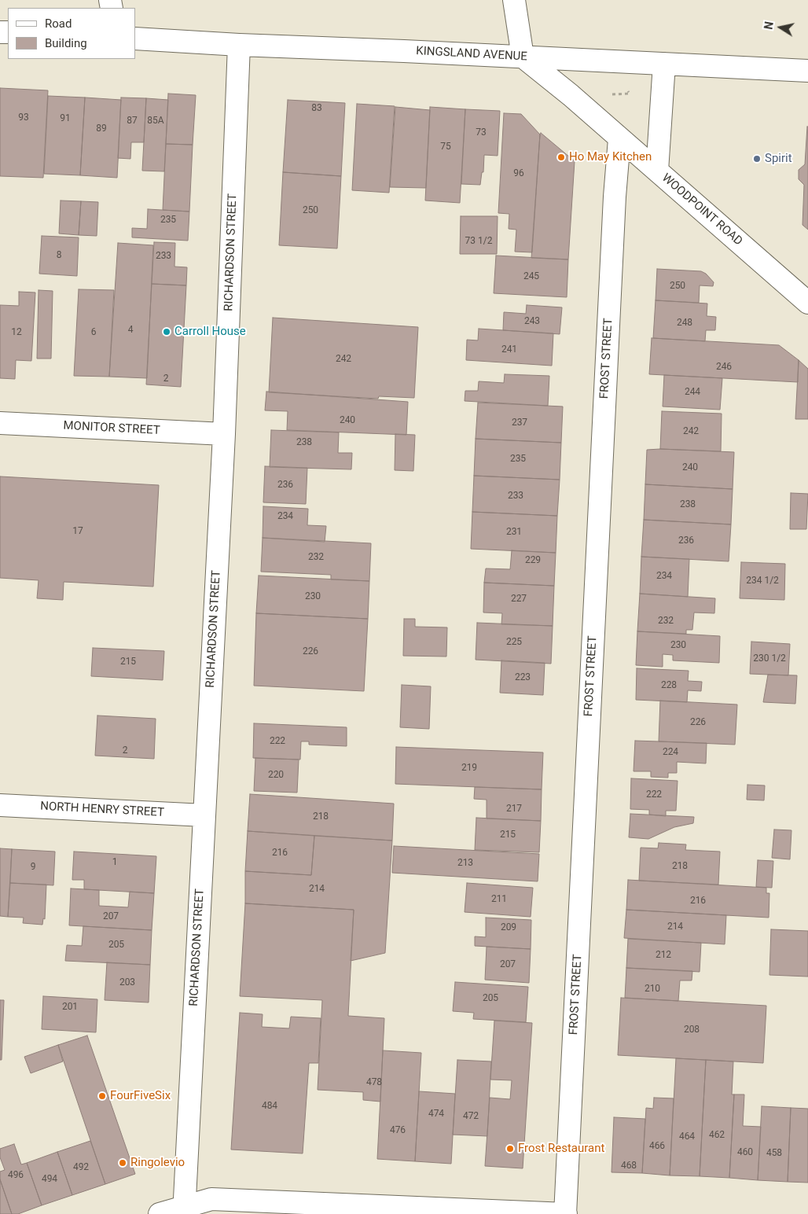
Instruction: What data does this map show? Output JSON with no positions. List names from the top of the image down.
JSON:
{
  "streets": {
    "street": [
      "KINGSLAND AVENUE",
      "WOODPOINT ROAD",
      "RICHARDSON STREET",
      "FROST STREET",
      "MONITOR STREET",
      "NORTH HENRY STREET"
    ]
  },
  "crossings": [
    ["KINGSLAND AVENUE", "WOODPOINT ROAD"],
    ["KINGSLAND AVENUE", "RICHARDSON STREET"],
    ["WOODPOINT ROAD", "FROST STREET"],
    ["RICHARDSON STREET", "MONITOR STREET"],
    ["RICHARDSON STREET", "NORTH HENRY STREET"]
  ],
  "places": [
    "Ho May Kitchen",
    "Spirit",
    "Carroll House",
    "FourFiveSix",
    "Frost Restaurant",
    "Ringolevio"
  ],
  "house_numbers": [
    "83",
    "93",
    "91",
    "87",
    "85A",
    "89",
    "73",
    "75",
    "96",
    "250",
    "235",
    "73 1/2",
    "8",
    "233",
    "245",
    "250",
    "243",
    "248",
    "4",
    "12",
    "6",
    "241",
    "242",
    "246",
    "2",
    "244",
    "240",
    "237",
    "242",
    "238",
    "235",
    "240",
    "236",
    "233",
    "238",
    "234",
    "17",
    "231",
    "236",
    "232",
    "229",
    "234",
    "234 1/2",
    "230",
    "227",
    "232",
    "225",
    "230",
    "226",
    "230 1/2",
    "215",
    "223",
    "228",
    "226",
    "222",
    "2",
    "224",
    "219",
    "220",
    "222",
    "217",
    "218",
    "215",
    "216",
    "1",
    "213",
    "218",
    "9",
    "214",
    "211",
    "216",
    "207",
    "214",
    "209",
    "205",
    "212",
    "207",
    "203",
    "210",
    "205",
    "201",
    "208",
    "478",
    "484",
    "474",
    "472",
    "476",
    "462",
    "464",
    "466",
    "460",
    "458",
    "468",
    "492",
    "496",
    "494"
  ],
  "legend": ["Road", "Building"],
  "north": "left"
}
